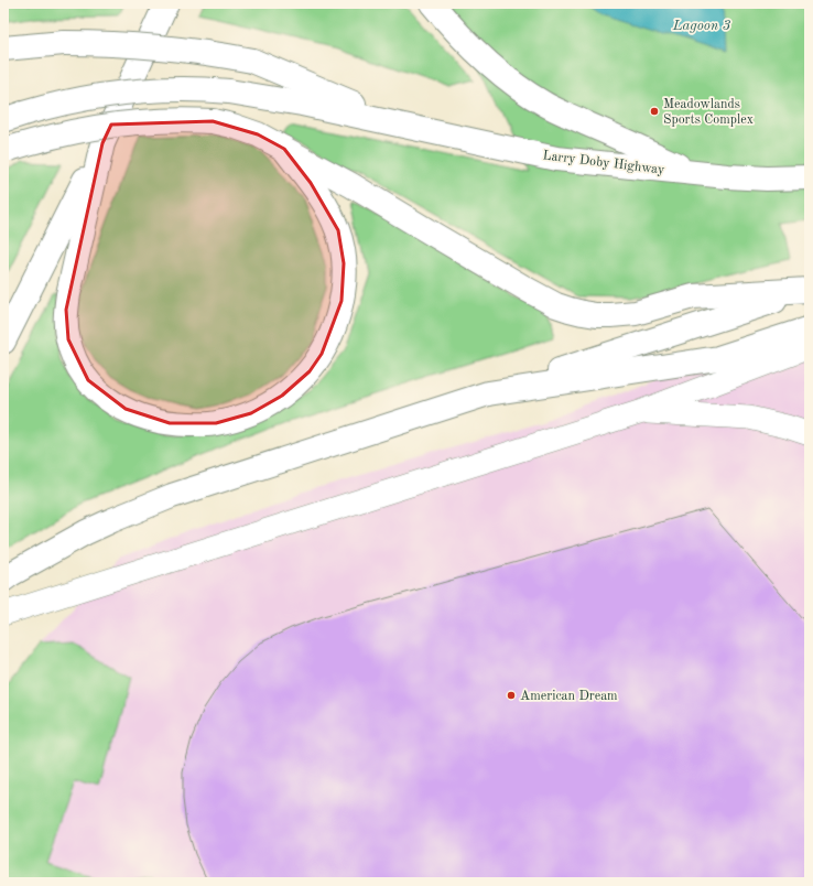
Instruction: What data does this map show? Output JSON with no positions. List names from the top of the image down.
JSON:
{
  "streets": {
    "highway": ["Larry Doby Highway"]
  },
  "water": ["Lagoon 3"],
  "places": ["Meadowlands Sports Complex", "American Dream"]
}
